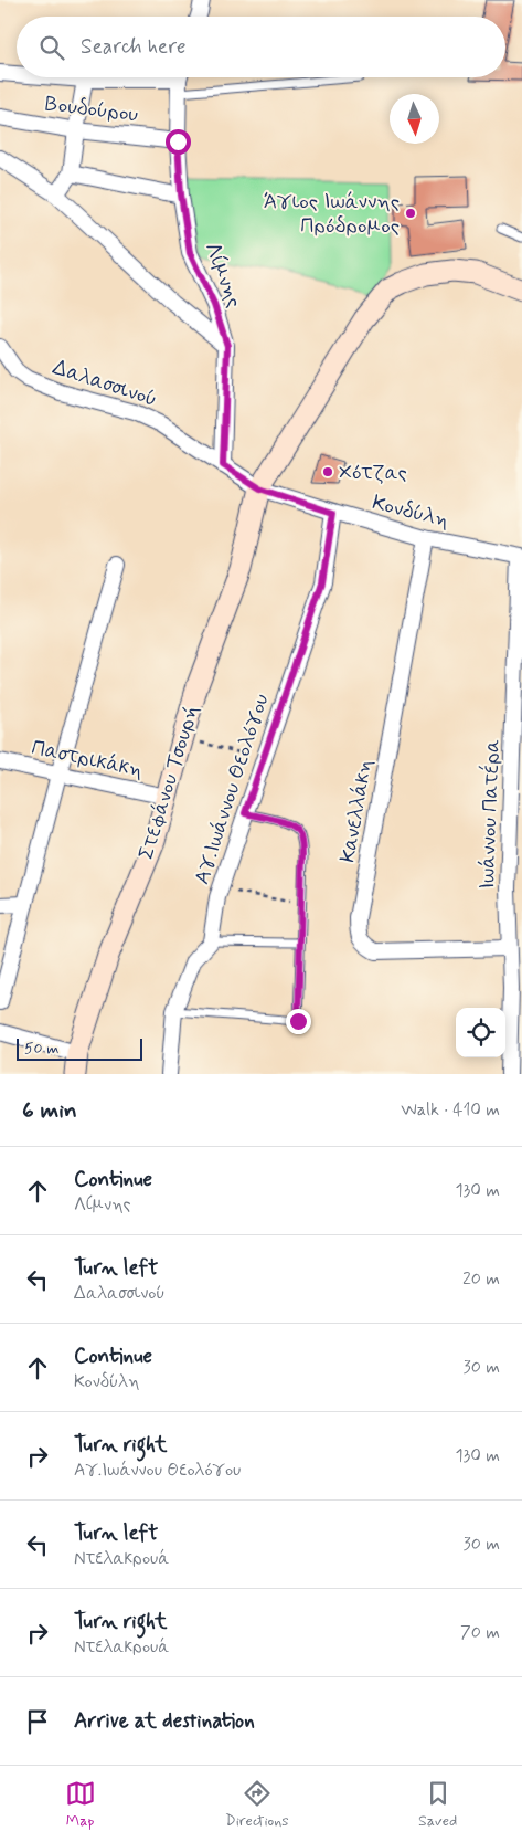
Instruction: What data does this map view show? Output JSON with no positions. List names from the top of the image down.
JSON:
{
  "streets": {
    "street": [
      "Βουδούρου",
      "Λίμνης",
      "Δαλασσινού",
      "Κονδύλη",
      "Παστρικάκη",
      "Στεφάνου Τσουρή",
      "Αγ.Ιωάννου Θεολόγου",
      "Κανελλάκη",
      "Ιωάννου Πατέρα"
    ]
  },
  "crossings": [
    ["Βουδούρου", "Λίμνης"],
    ["Λίμνης", "Δαλασσινού"],
    ["Δαλασσινού", "Κονδύλη"],
    ["Δαλασσινού", "Στεφάνου Τσουρή"],
    ["Κονδύλη", "Στεφάνου Τσουρή"],
    ["Κονδύλη", "Αγ.Ιωάννου Θεολόγου"],
    ["Κονδύλη", "Κανελλάκη"],
    ["Κονδύλη", "Ιωάννου Πατέρα"],
    ["Παστρικάκη", "Στεφάνου Τσουρή"],
    ["Κανελλάκη", "Ιωάννου Πατέρα"]
  ],
  "places": ["Άγιος Ιωάννης Πρόδρομος", "Χότζας"],
  "scale_bar": "50 m",
  "north": "bottom",
  "page": {
    "search": "Search here",
    "scale": "50 m",
    "heading": ["6 min", "Walk · 410 m"],
    "list": [
      ["Continue", "Λίμνης", "130 m"],
      ["Turn left", "Δαλασσινού", "20 m"],
      ["Continue", "Κονδύλη", "30 m"],
      ["Turn right", "Αγ.Ιωάννου Θεολόγου", "130 m"],
      ["Turn left", "Ντελακρουά", "30 m"],
      ["Turn right", "Ντελακρουά", "70 m"],
      "Arrive at destination"
    ],
    "nav": ["Map", "Directions", "Saved"]
  }
}
